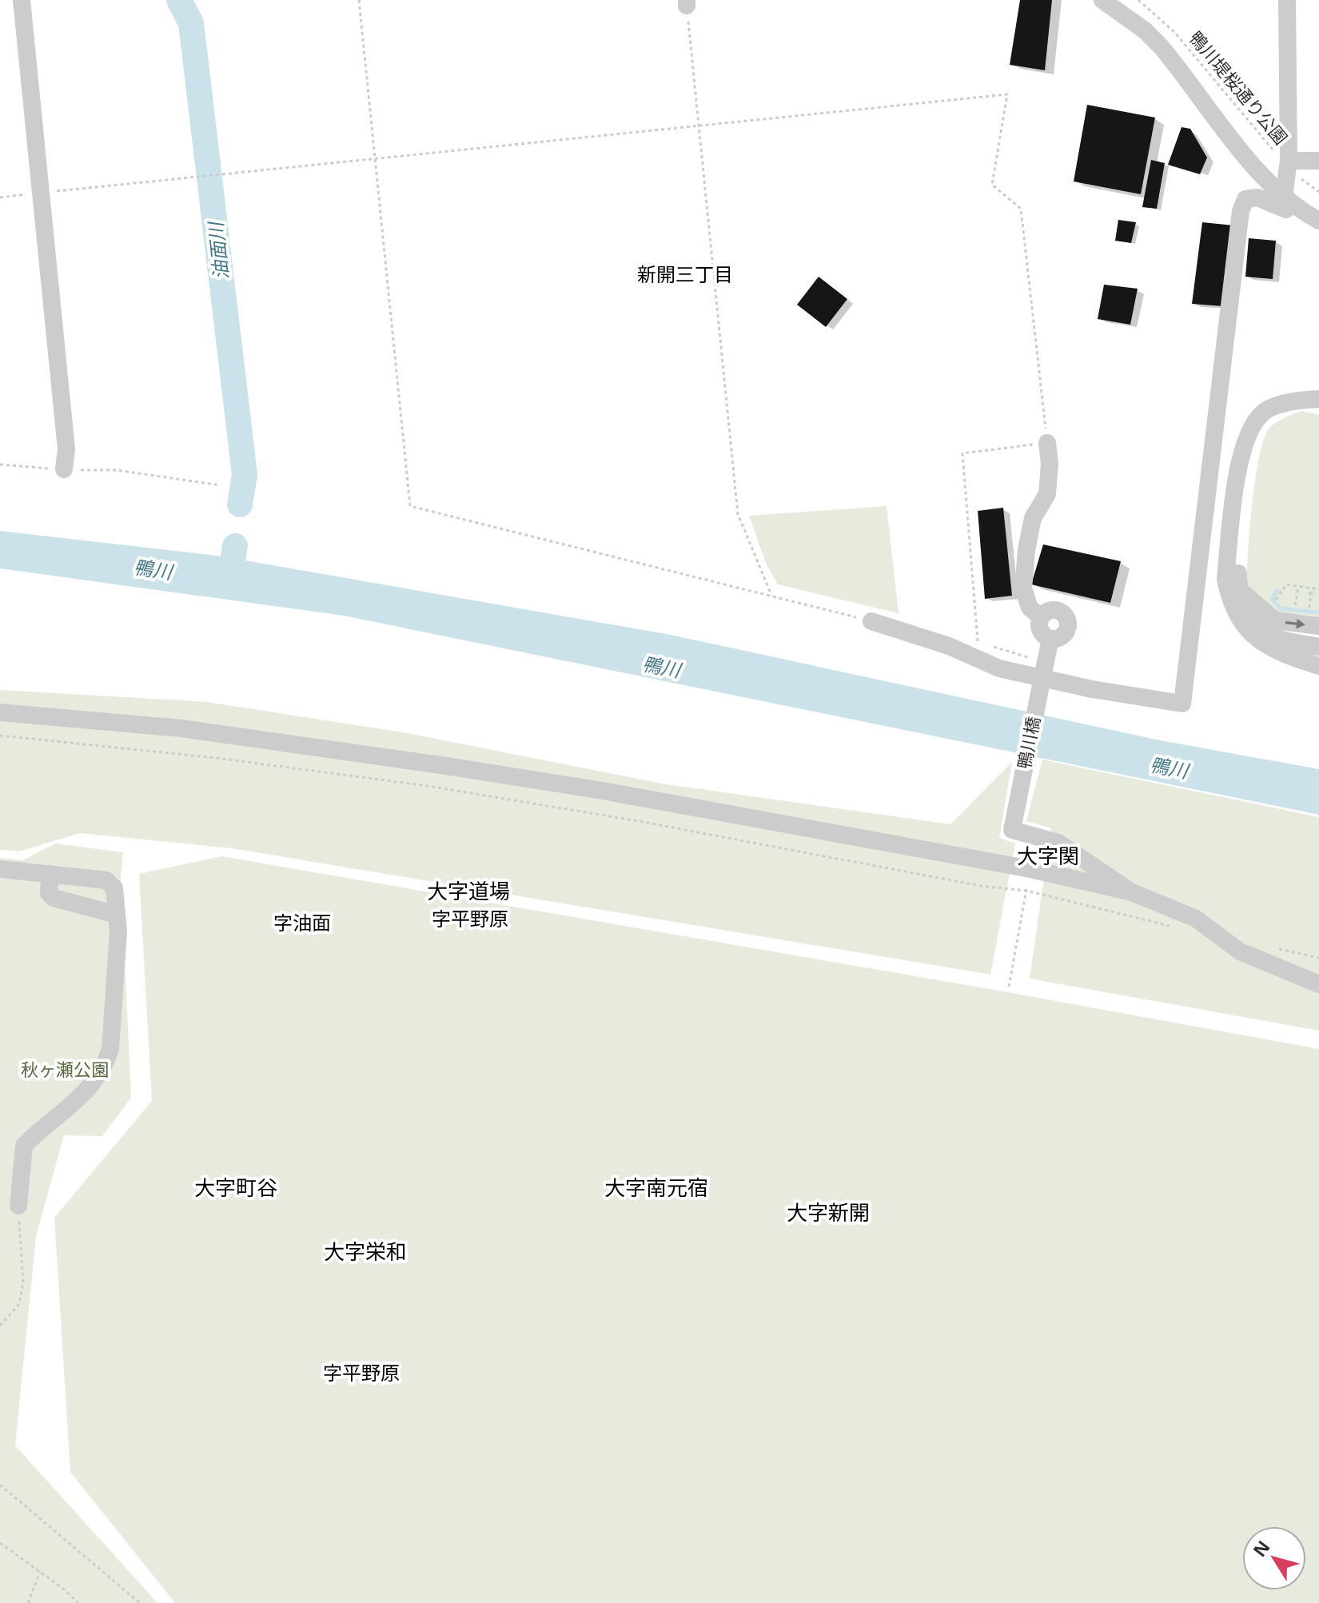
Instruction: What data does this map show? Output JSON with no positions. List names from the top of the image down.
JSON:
{
  "streets": {
    "street": ["鴨川橋"],
    "path": ["鴨川堤桜通り公園"]
  },
  "districts": [
    "新開三丁目",
    "大字関",
    "大字道場",
    "字平野原",
    "字油面",
    "大字町谷",
    "大字南元宿",
    "大字新開",
    "大字栄和",
    "字平野原"
  ],
  "water": ["油面川", "鴨川"],
  "parks": ["秋ヶ瀬公園"],
  "north": "top left"
}
